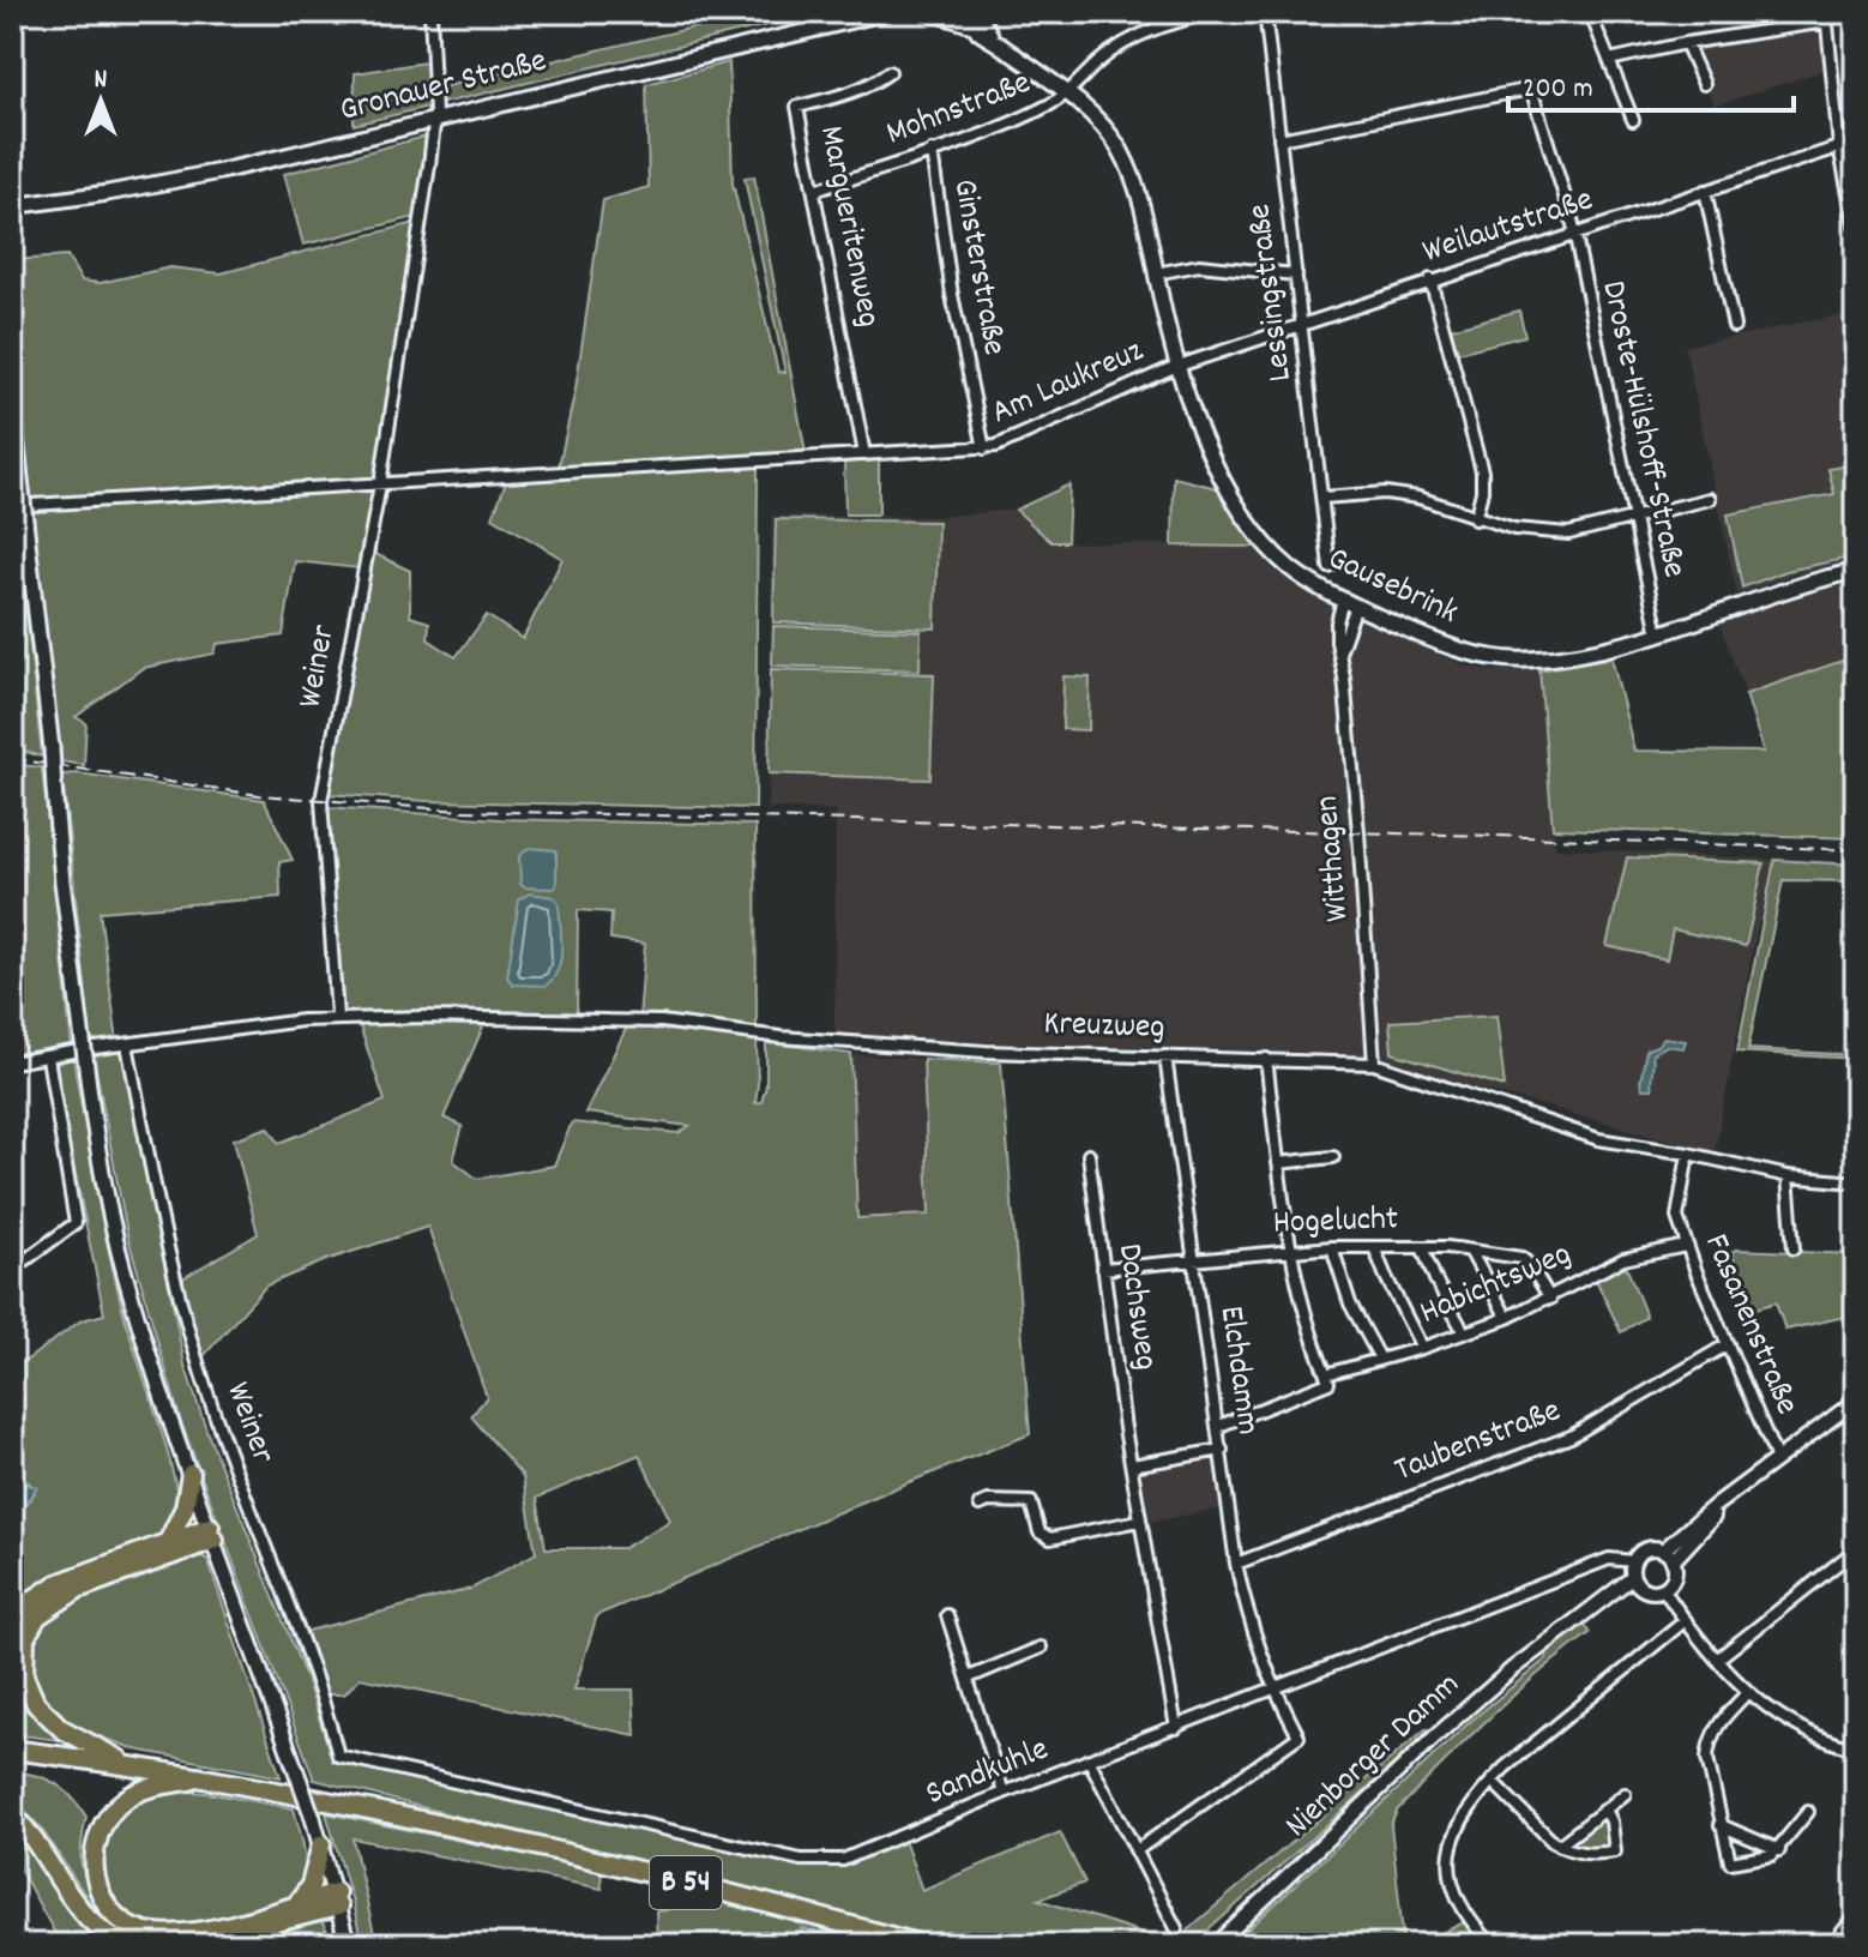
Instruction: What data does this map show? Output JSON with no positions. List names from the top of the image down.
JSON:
{
  "streets": {
    "highway": ["B 54"],
    "main road": ["Gronauer Straße", "Gausebrink"],
    "street": [
      "Mohnstraße",
      "Margueritenweg",
      "Weilautstraße",
      "Ginsterstraße",
      "Lessingstraße",
      "Am Laukreuz",
      "Droste-Hülshoff-Straße",
      "Weiner",
      "Witthagen",
      "Kreuzweg",
      "Hogelucht",
      "Habichtsweg",
      "Dachsweg",
      "Fasanenstraße",
      "Elchdamm",
      "Taubenstraße",
      "Nienborger Damm",
      "Sandkuhle"
    ]
  },
  "crossings": [
    ["Gronauer Straße", "Weiner"],
    ["Mohnstraße", "Margueritenweg"],
    ["Mohnstraße", "Ginsterstraße"],
    ["Mohnstraße", "Gausebrink"],
    ["Margueritenweg", "Am Laukreuz"],
    ["Weilautstraße", "Lessingstraße"],
    ["Weilautstraße", "Am Laukreuz"],
    ["Weilautstraße", "Droste-Hülshoff-Straße"],
    ["Weilautstraße", "Gausebrink"],
    ["Ginsterstraße", "Am Laukreuz"],
    ["Lessingstraße", "Droste-Hülshoff-Straße"],
    ["Am Laukreuz", "Gausebrink"],
    ["Am Laukreuz", "Weiner"],
    ["Droste-Hülshoff-Straße", "Gausebrink"],
    ["Gausebrink", "Witthagen"],
    ["Weiner", "Kreuzweg"],
    ["Weiner", "Sandkuhle"],
    ["Witthagen", "Kreuzweg"],
    ["Kreuzweg", "Fasanenstraße"],
    ["Kreuzweg", "Elchdamm"],
    ["Hogelucht", "Habichtsweg"],
    ["Hogelucht", "Dachsweg"],
    ["Hogelucht", "Elchdamm"],
    ["Habichtsweg", "Fasanenstraße"],
    ["Habichtsweg", "Elchdamm"],
    ["Dachsweg", "Sandkuhle"],
    ["Fasanenstraße", "Taubenstraße"],
    ["Elchdamm", "Taubenstraße"],
    ["Elchdamm", "Sandkuhle"],
    ["Nienborger Damm", "Sandkuhle"]
  ],
  "scale_bar": "200 m",
  "north": "top"
}
